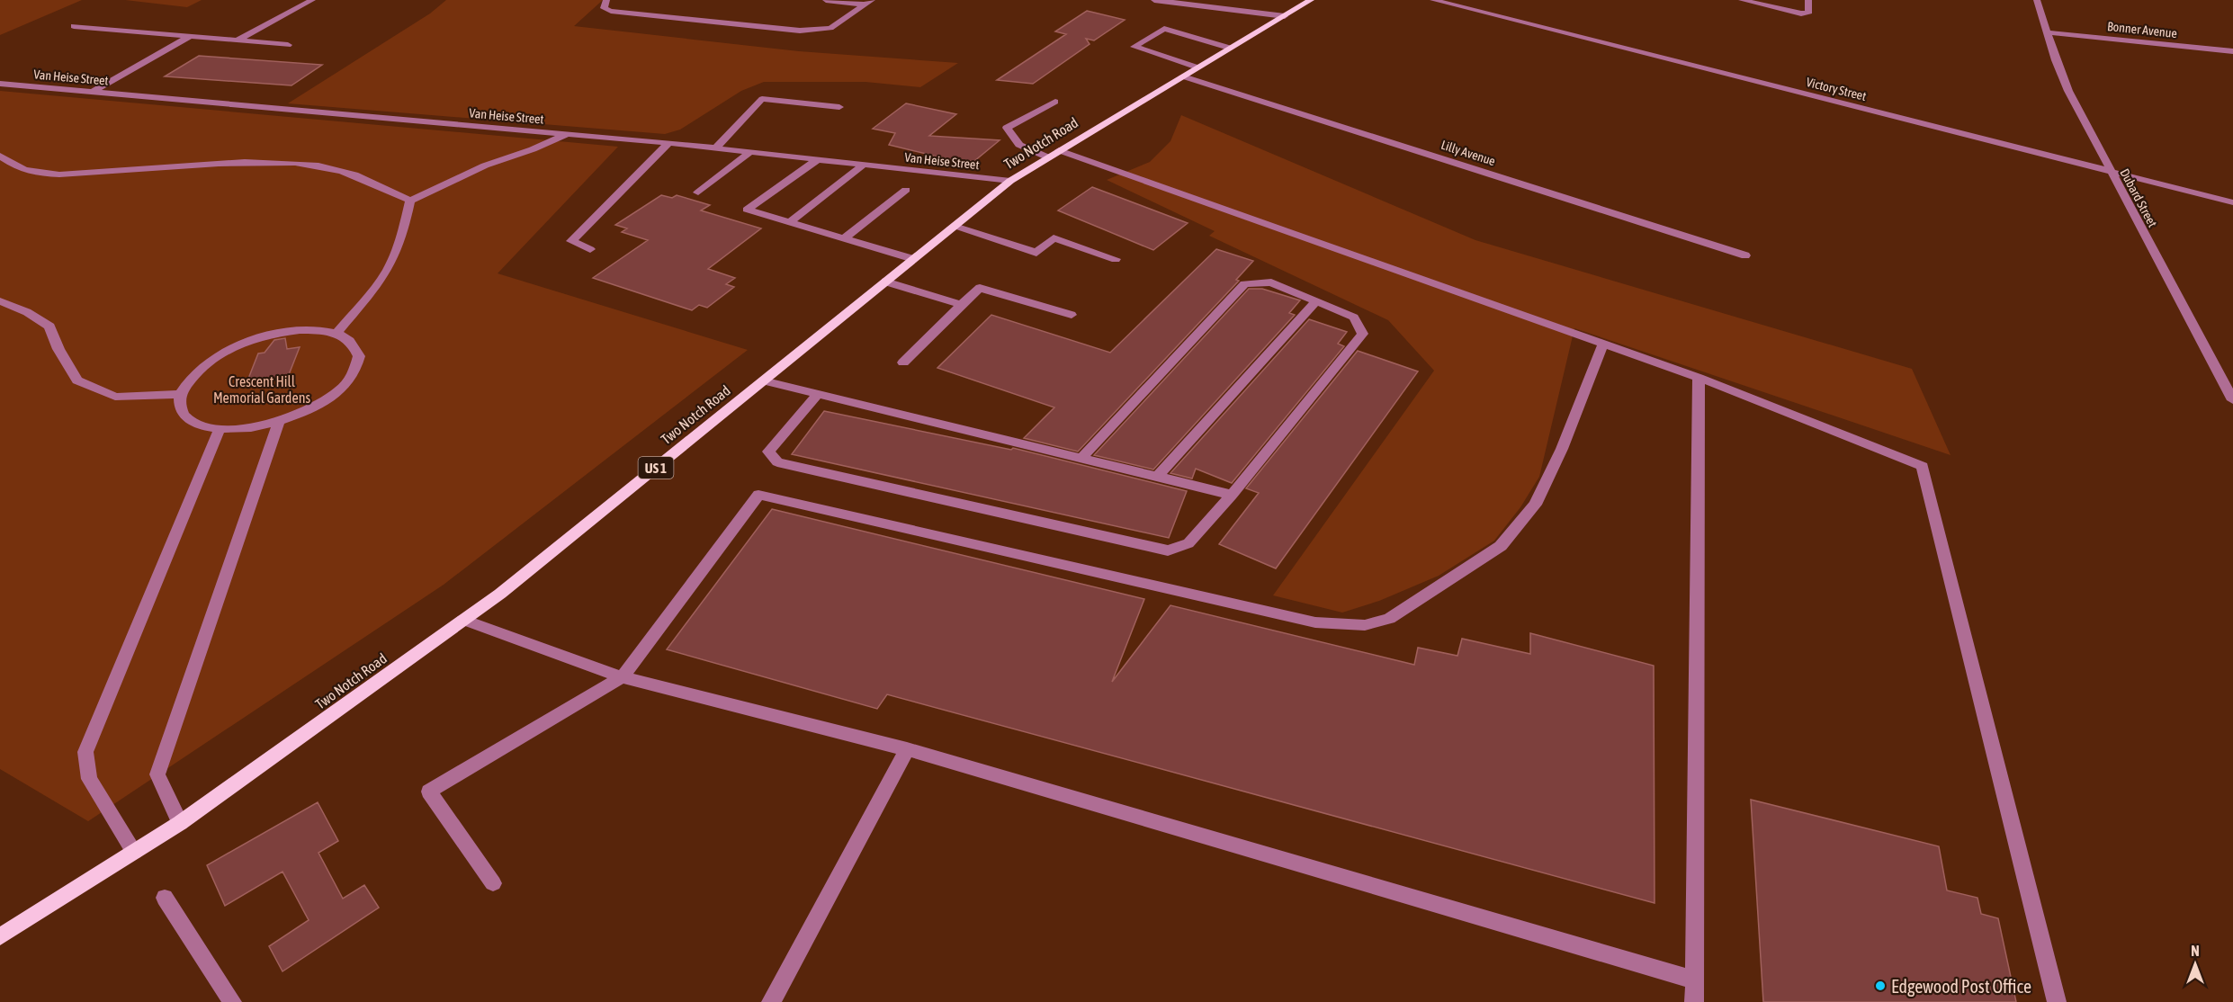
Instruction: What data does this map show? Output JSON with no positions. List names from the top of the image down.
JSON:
{
  "streets": {
    "main road": ["Two Notch Road", "US 1"],
    "street": [
      "Bonner Avenue",
      "Van Heise Street",
      "Victory Street",
      "Lilly Avenue",
      "Dubard Street"
    ]
  },
  "crossings": [
    ["Bonner Avenue", "Dubard Street"],
    ["Van Heise Street", "Two Notch Road"],
    ["Victory Street", "Dubard Street"],
    ["Two Notch Road", "Lilly Avenue"]
  ],
  "parks": ["Crescent Hill Memorial Gardens"],
  "places": ["Edgewood Post Office"],
  "north": "top"
}
